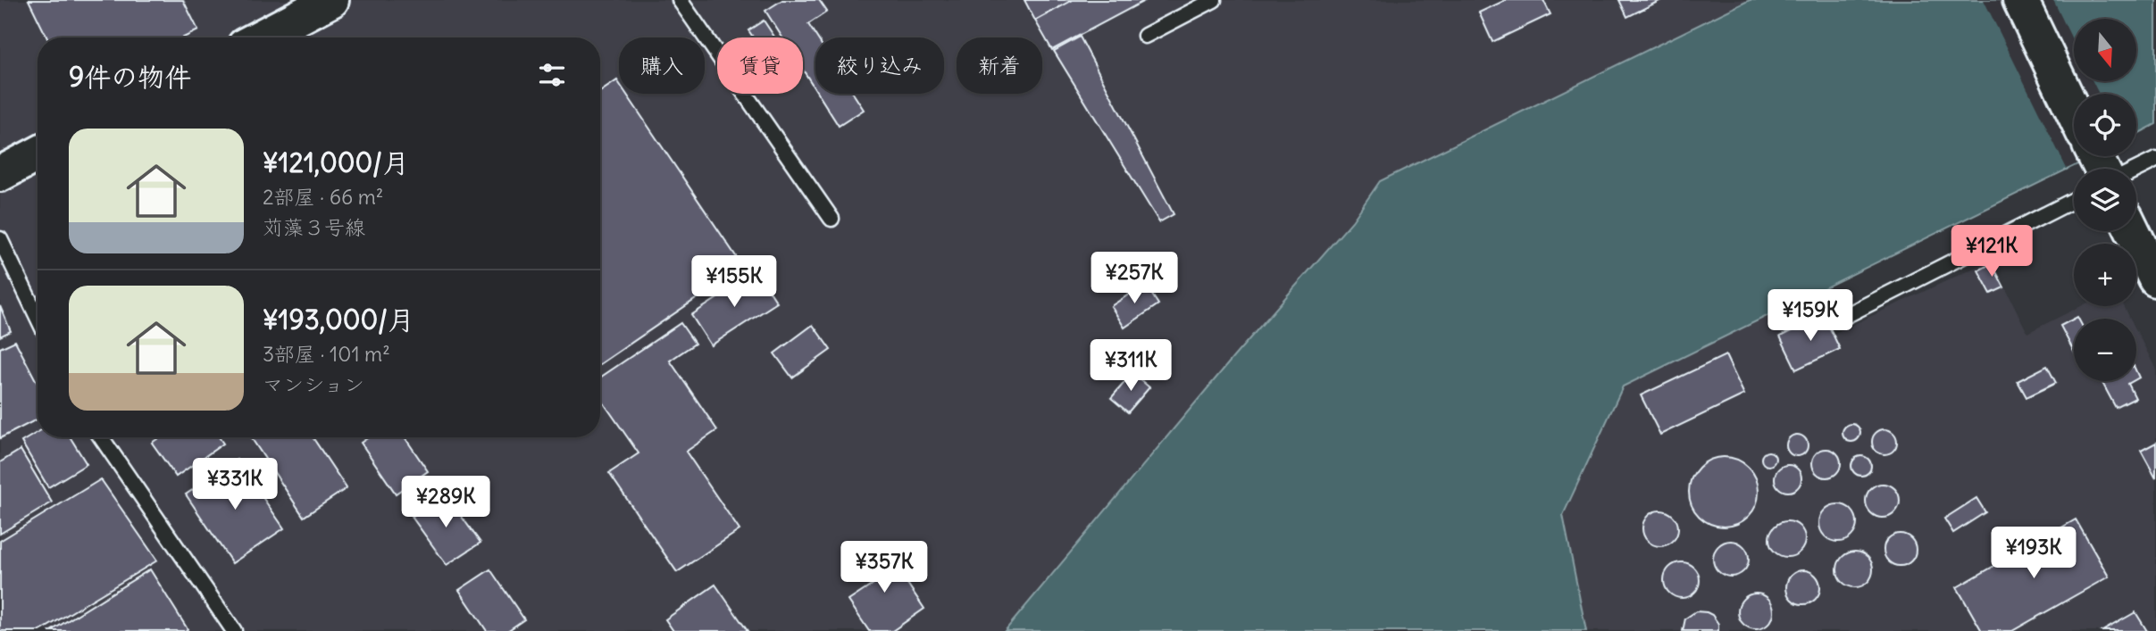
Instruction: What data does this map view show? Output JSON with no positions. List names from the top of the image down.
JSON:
{
  "north": "bottom",
  "page": {
    "map_buttons": ["+", "−"],
    "chip": [
      "購入",
      "賃貸",
      "絞り込み",
      "新着"
    ],
    "heading": "9件の物件",
    "list": [
      {
        "name": "¥121,000/月",
        "note": "2部屋 · 66 m² · 苅藻３号線"
      },
      {
        "name": "¥193,000/月",
        "note": "3部屋 · 101 m² · マンション"
      }
    ],
    "price": [
      "¥121K",
      "¥257K",
      "¥155K",
      "¥159K",
      "¥311K",
      "¥331K",
      "¥289K",
      "¥193K",
      "¥357K"
    ]
  }
}
